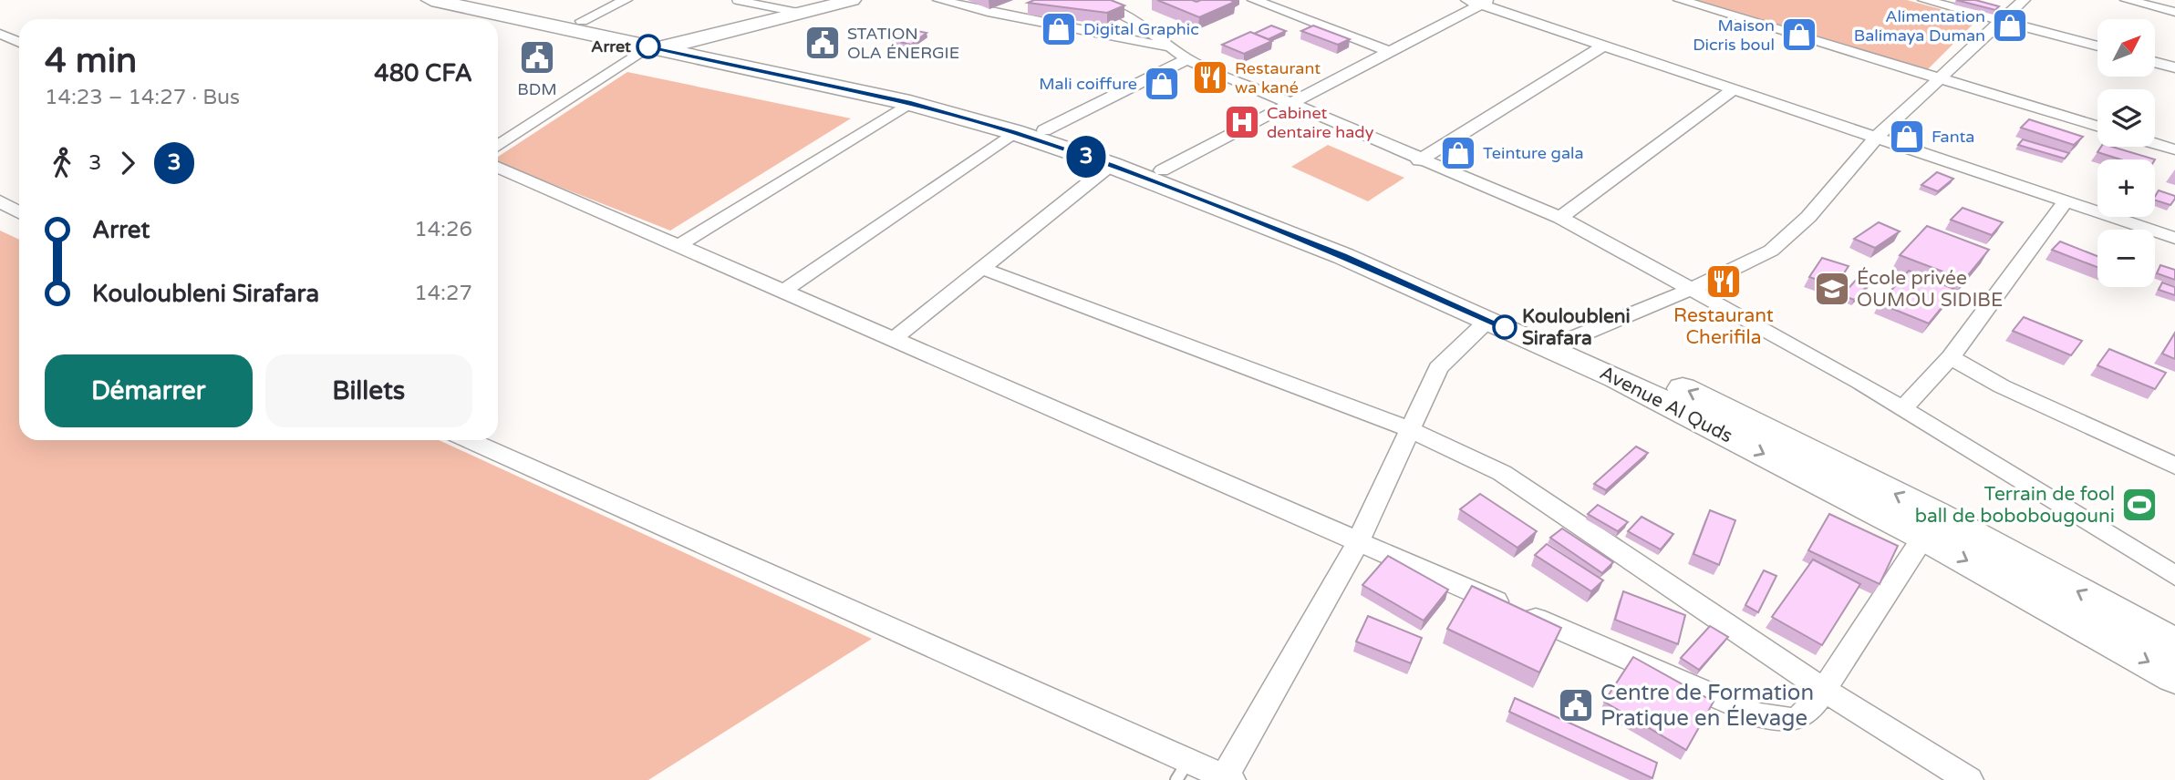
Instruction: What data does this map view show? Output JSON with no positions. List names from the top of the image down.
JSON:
{
  "streets": {
    "main road": ["Avenue Al Quds"]
  },
  "places": {
    "shop": [
      "Alimentation Balimaya Duman",
      "Digital Graphic",
      "Maison Dicris boul",
      "Mali coiffure",
      "Fanta",
      "Teinture gala"
    ],
    "public building": ["STATION OLA ÉNERGIE", "BDM", "Centre de Formation Pratique en Élevage"],
    "other": ["Arret", "Kouloubleni Sirafara"],
    "restaurant": ["Restaurant wa kané", "Restaurant Cherifila"],
    "hospital": ["Cabinet dentaire hady"],
    "school or university": ["École privée OUMOU SIDIBE"],
    "sports": ["Terrain de fool ball de bobobougouni"]
  },
  "lines": ["bus line 3"],
  "north": "top right",
  "page": {
    "on_map": "3",
    "map_buttons": ["+", "−"],
    "heading": ["4 min", "14:23 – 14:27 · Bus", "480 CFA"],
    "legs": ["3", "3"],
    "list": [
      {
        "name": "Arret",
        "value": "14:26"
      },
      {
        "name": "Kouloubleni Sirafara",
        "value": "14:27"
      }
    ],
    "buttons": ["Démarrer", "Billets"]
  }
}
